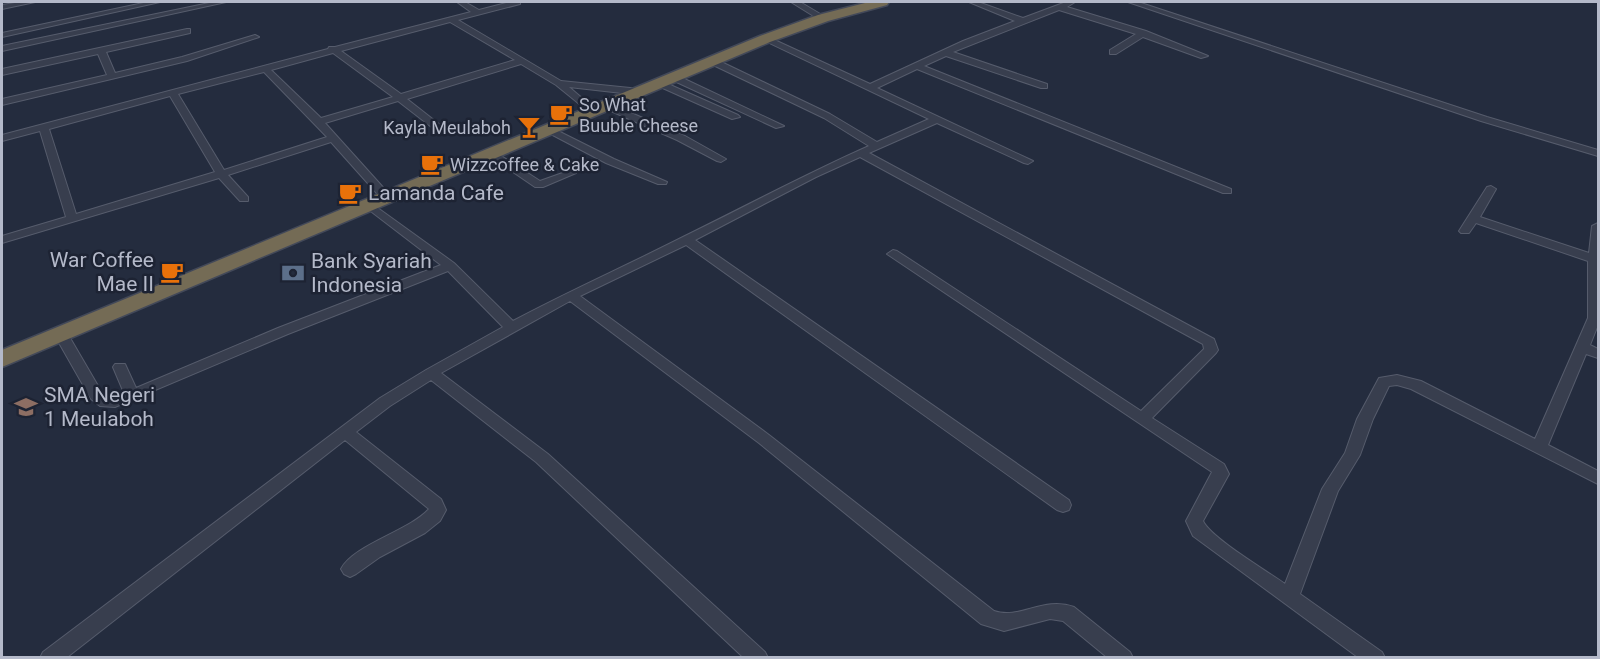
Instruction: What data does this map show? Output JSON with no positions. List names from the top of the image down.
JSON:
{
  "places": {
    "cafe": [
      "So What Buuble Cheese",
      "Wizzcoffee & Cake",
      "Lamanda Cafe",
      "War Coffee Mae II"
    ],
    "bar": ["Kayla Meulaboh"],
    "bank": ["Bank Syariah Indonesia"],
    "school or university": ["SMA Negeri 1 Meulaboh"]
  }
}
